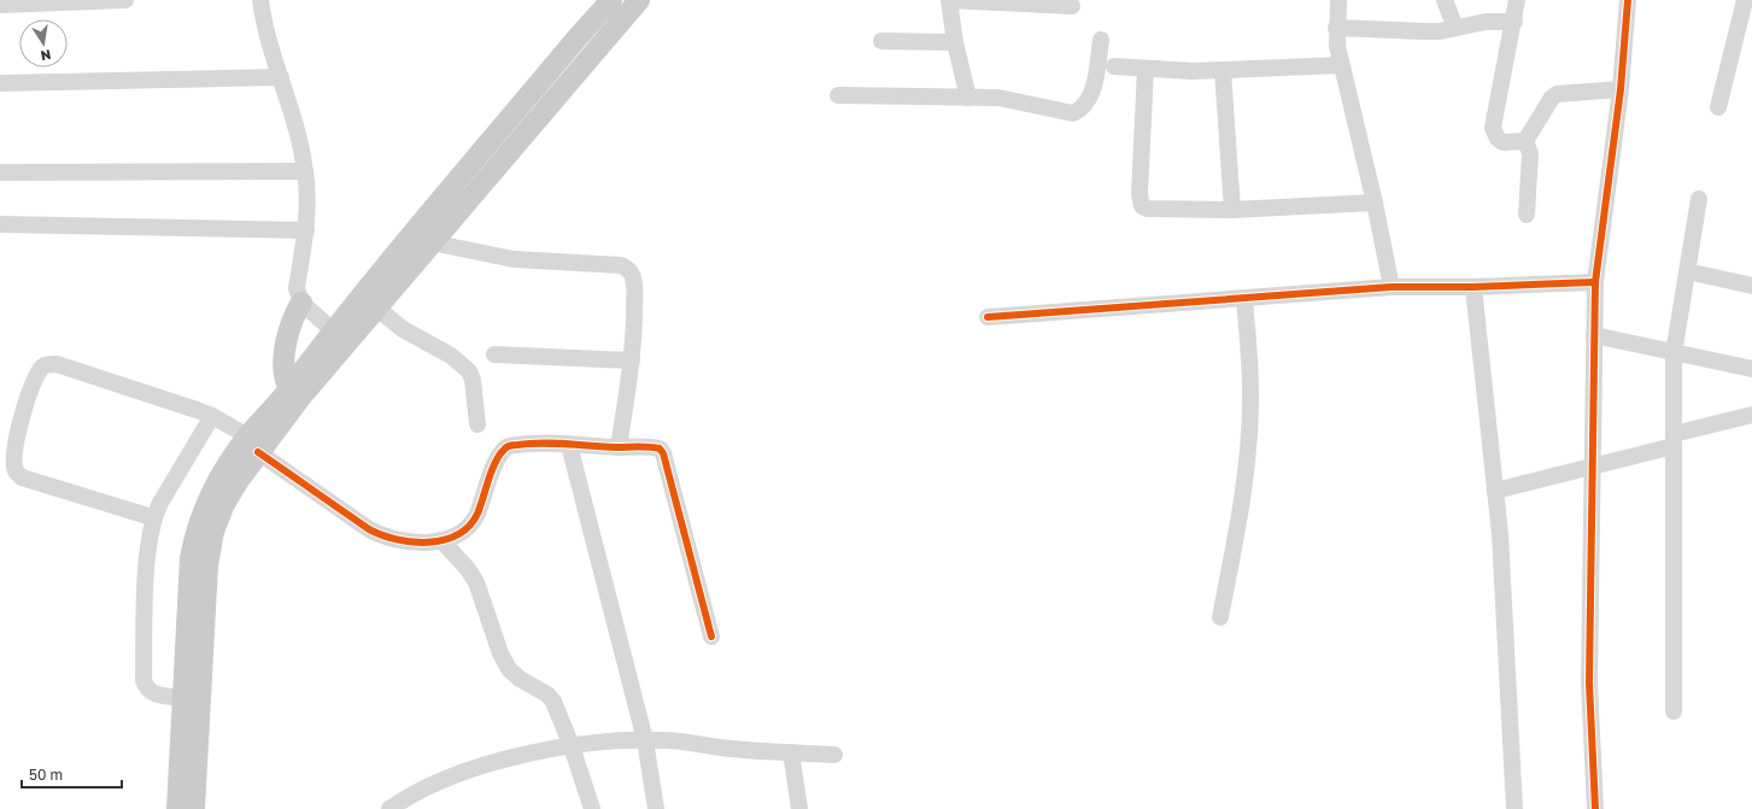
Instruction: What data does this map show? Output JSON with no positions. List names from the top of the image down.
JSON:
{
  "scale_bar": "50 m",
  "north": "bottom"
}
